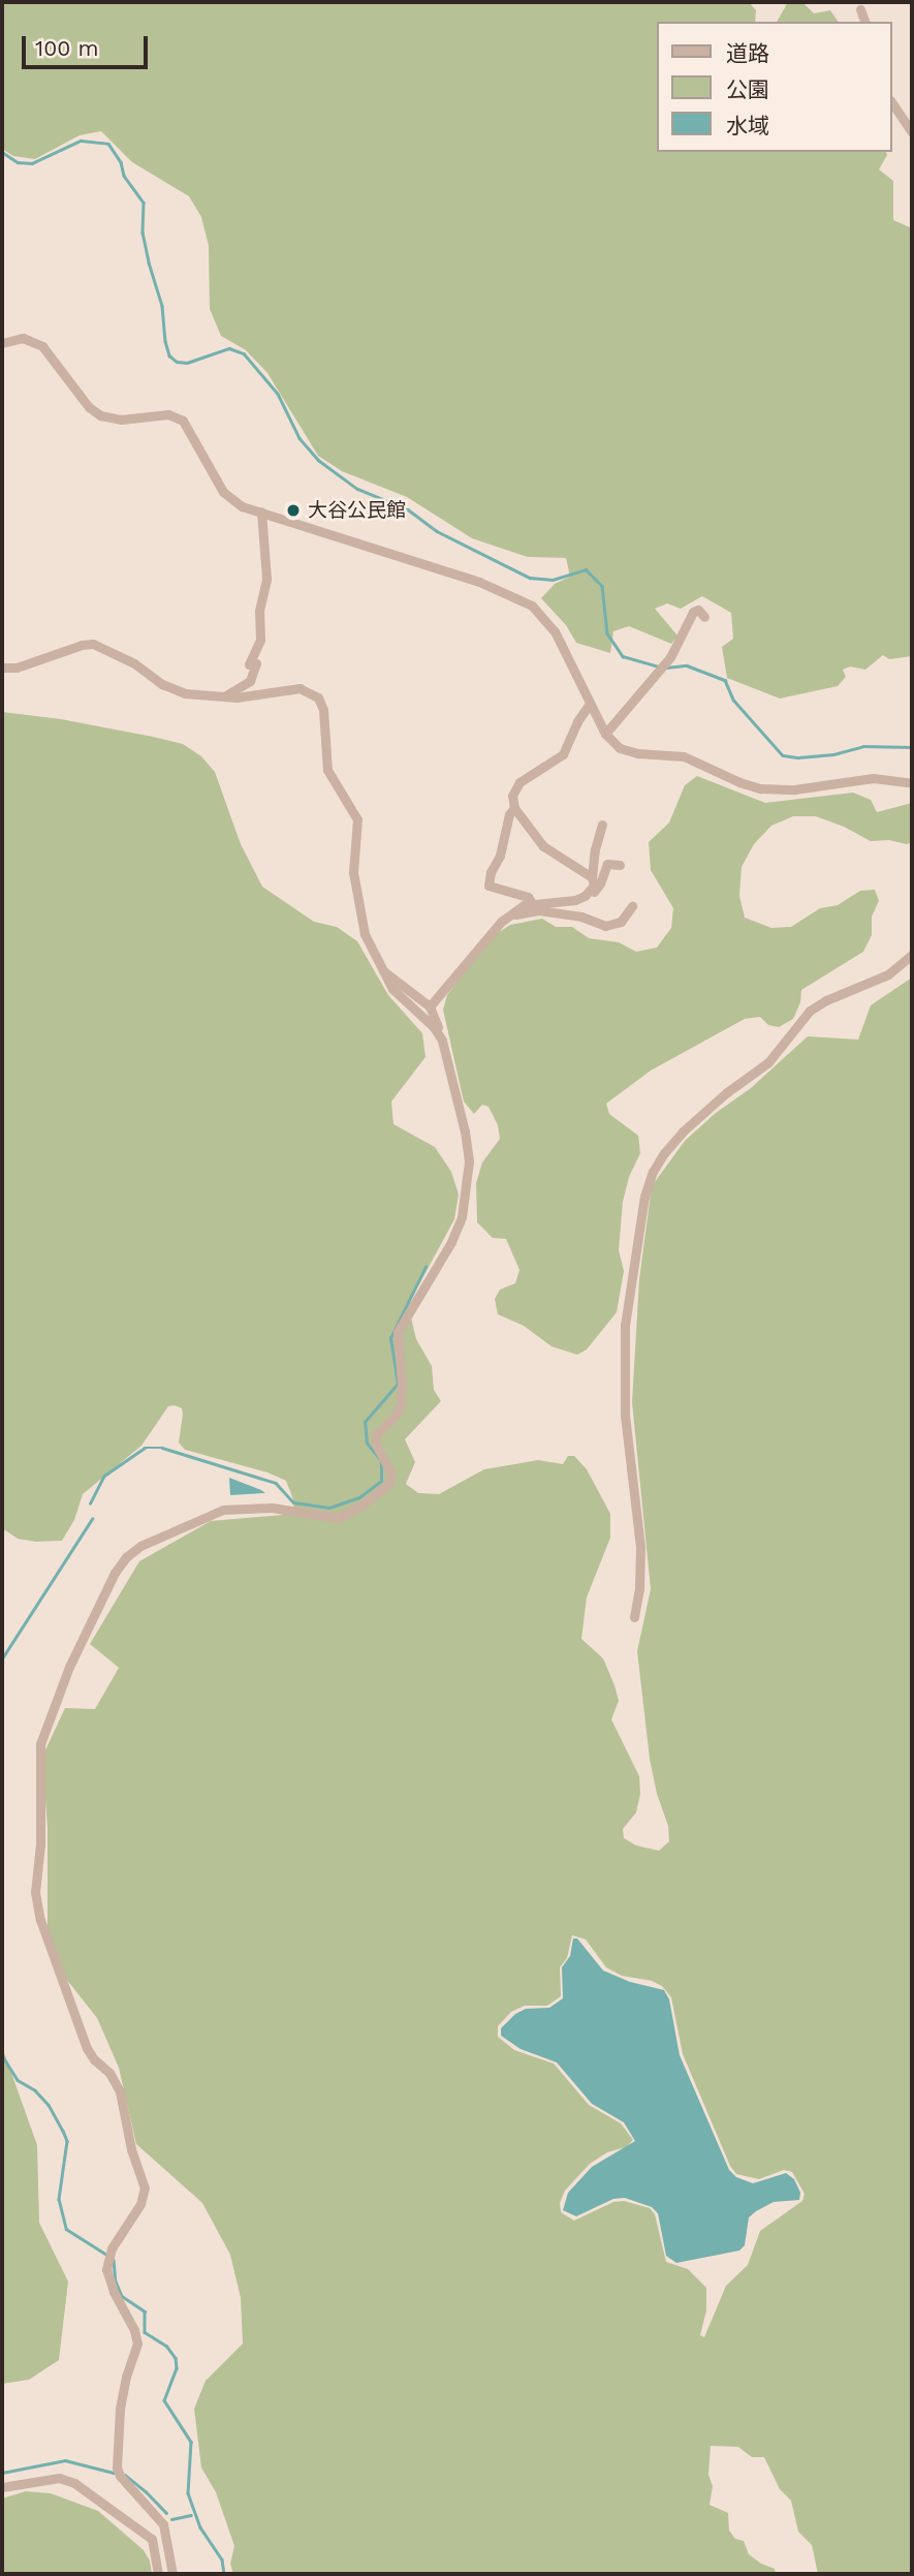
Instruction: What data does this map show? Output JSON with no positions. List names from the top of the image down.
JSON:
{
  "places": ["大谷公民館"],
  "legend": ["道路", "公園", "水域"],
  "scale_bar": "100 m"
}
